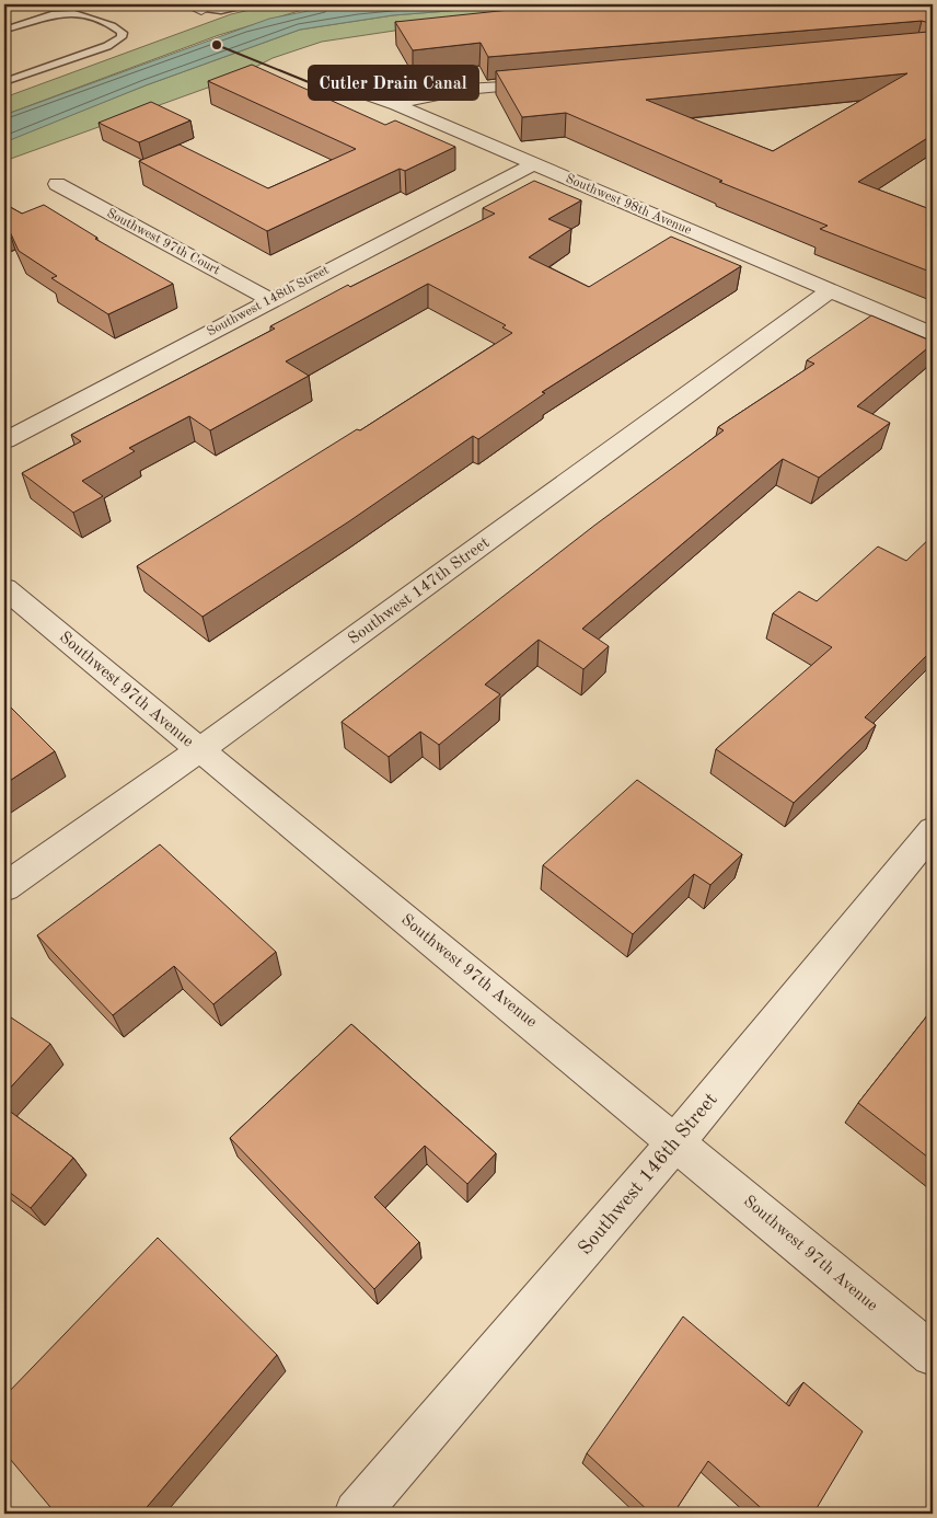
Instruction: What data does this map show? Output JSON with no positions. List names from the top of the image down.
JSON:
{
  "streets": {
    "street": [
      "Southwest 98th Avenue",
      "Southwest 97th Court",
      "Southwest 148th Street",
      "Southwest 147th Street",
      "Southwest 97th Avenue",
      "Southwest 146th Street"
    ]
  },
  "crossings": [
    ["Southwest 98th Avenue", "Southwest 148th Street"],
    ["Southwest 98th Avenue", "Southwest 147th Street"],
    ["Southwest 97th Court", "Southwest 148th Street"],
    ["Southwest 147th Street", "Southwest 97th Avenue"],
    ["Southwest 97th Avenue", "Southwest 146th Street"]
  ],
  "places": ["Cutler Drain Canal"]
}
